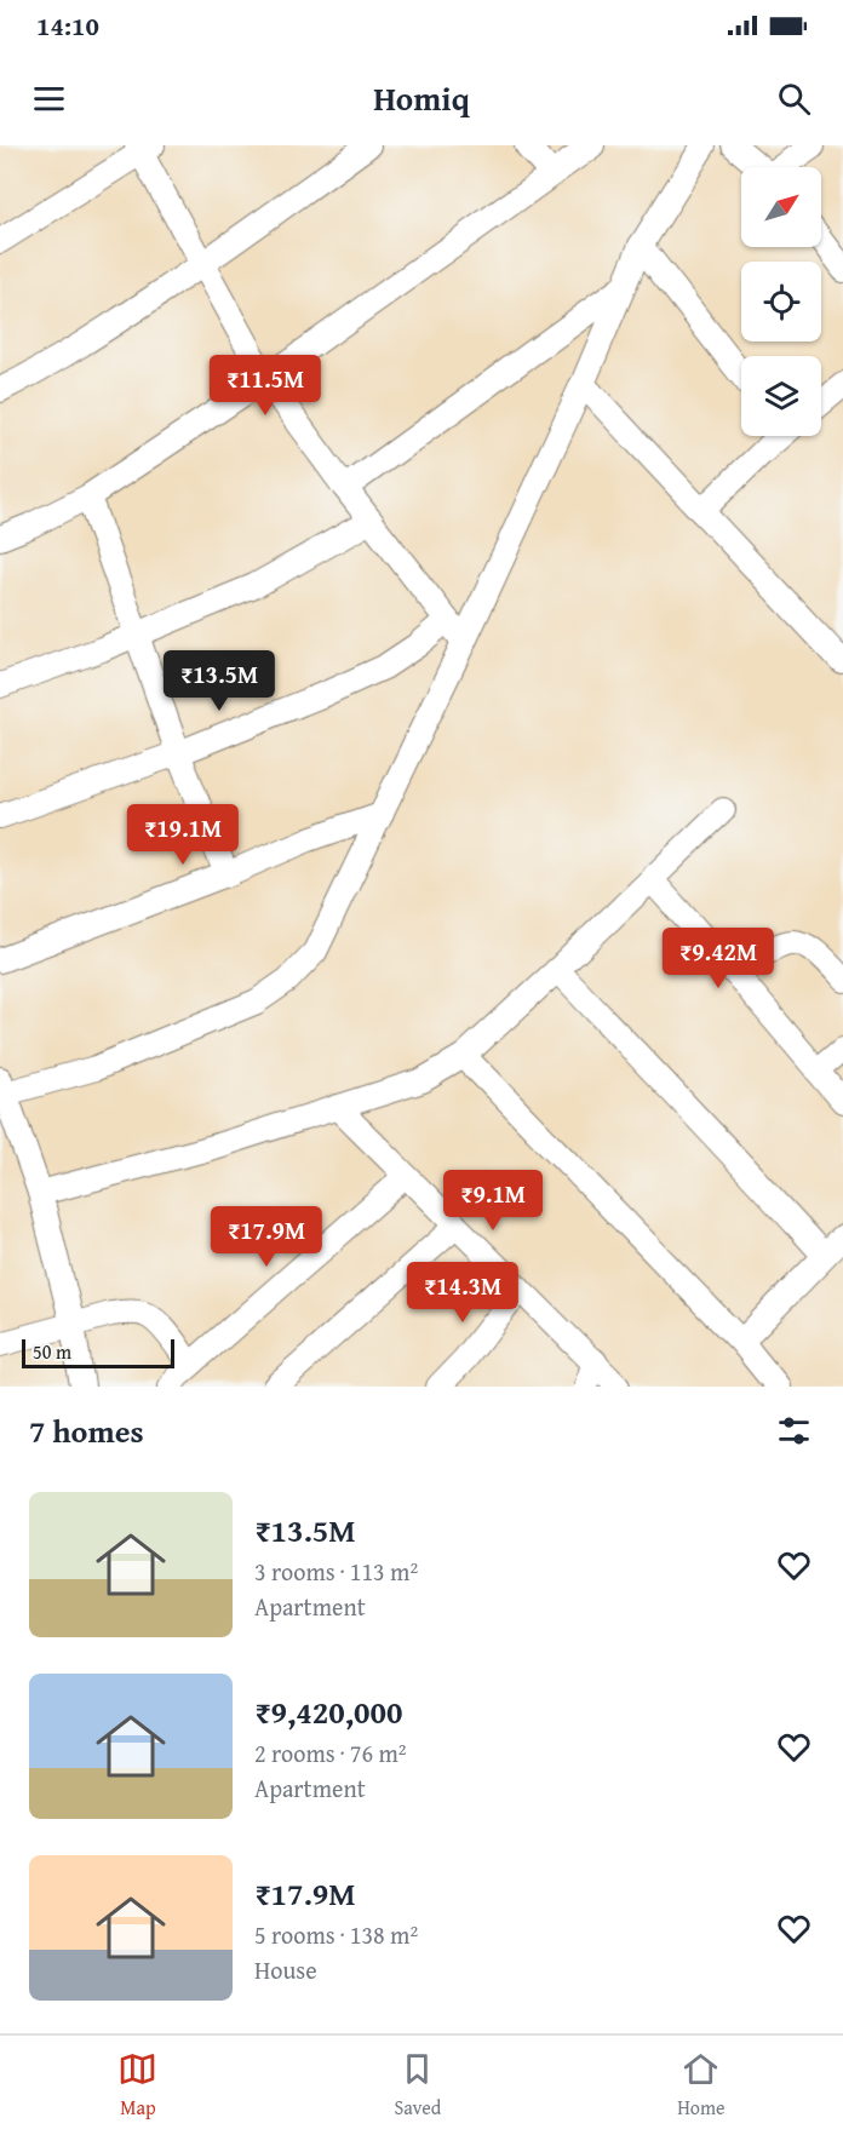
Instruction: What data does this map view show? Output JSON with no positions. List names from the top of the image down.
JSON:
{
  "scale_bar": "50 m",
  "north": "top right",
  "page": {
    "status": "14:10",
    "header": "Homiq",
    "price": [
      "₹11.5M",
      "₹13.5M",
      "₹19.1M",
      "₹9.42M",
      "₹9.1M",
      "₹17.9M",
      "₹14.3M"
    ],
    "scale": "50 m",
    "heading": "7 homes",
    "list": [
      {
        "name": "₹13.5M",
        "note": "3 rooms · 113 m² · Apartment"
      },
      {
        "name": "₹9,420,000",
        "note": "2 rooms · 76 m² · Apartment"
      },
      {
        "name": "₹17.9M",
        "note": "5 rooms · 138 m² · House"
      }
    ],
    "tabs": ["Map", "Saved", "Home"]
  }
}
